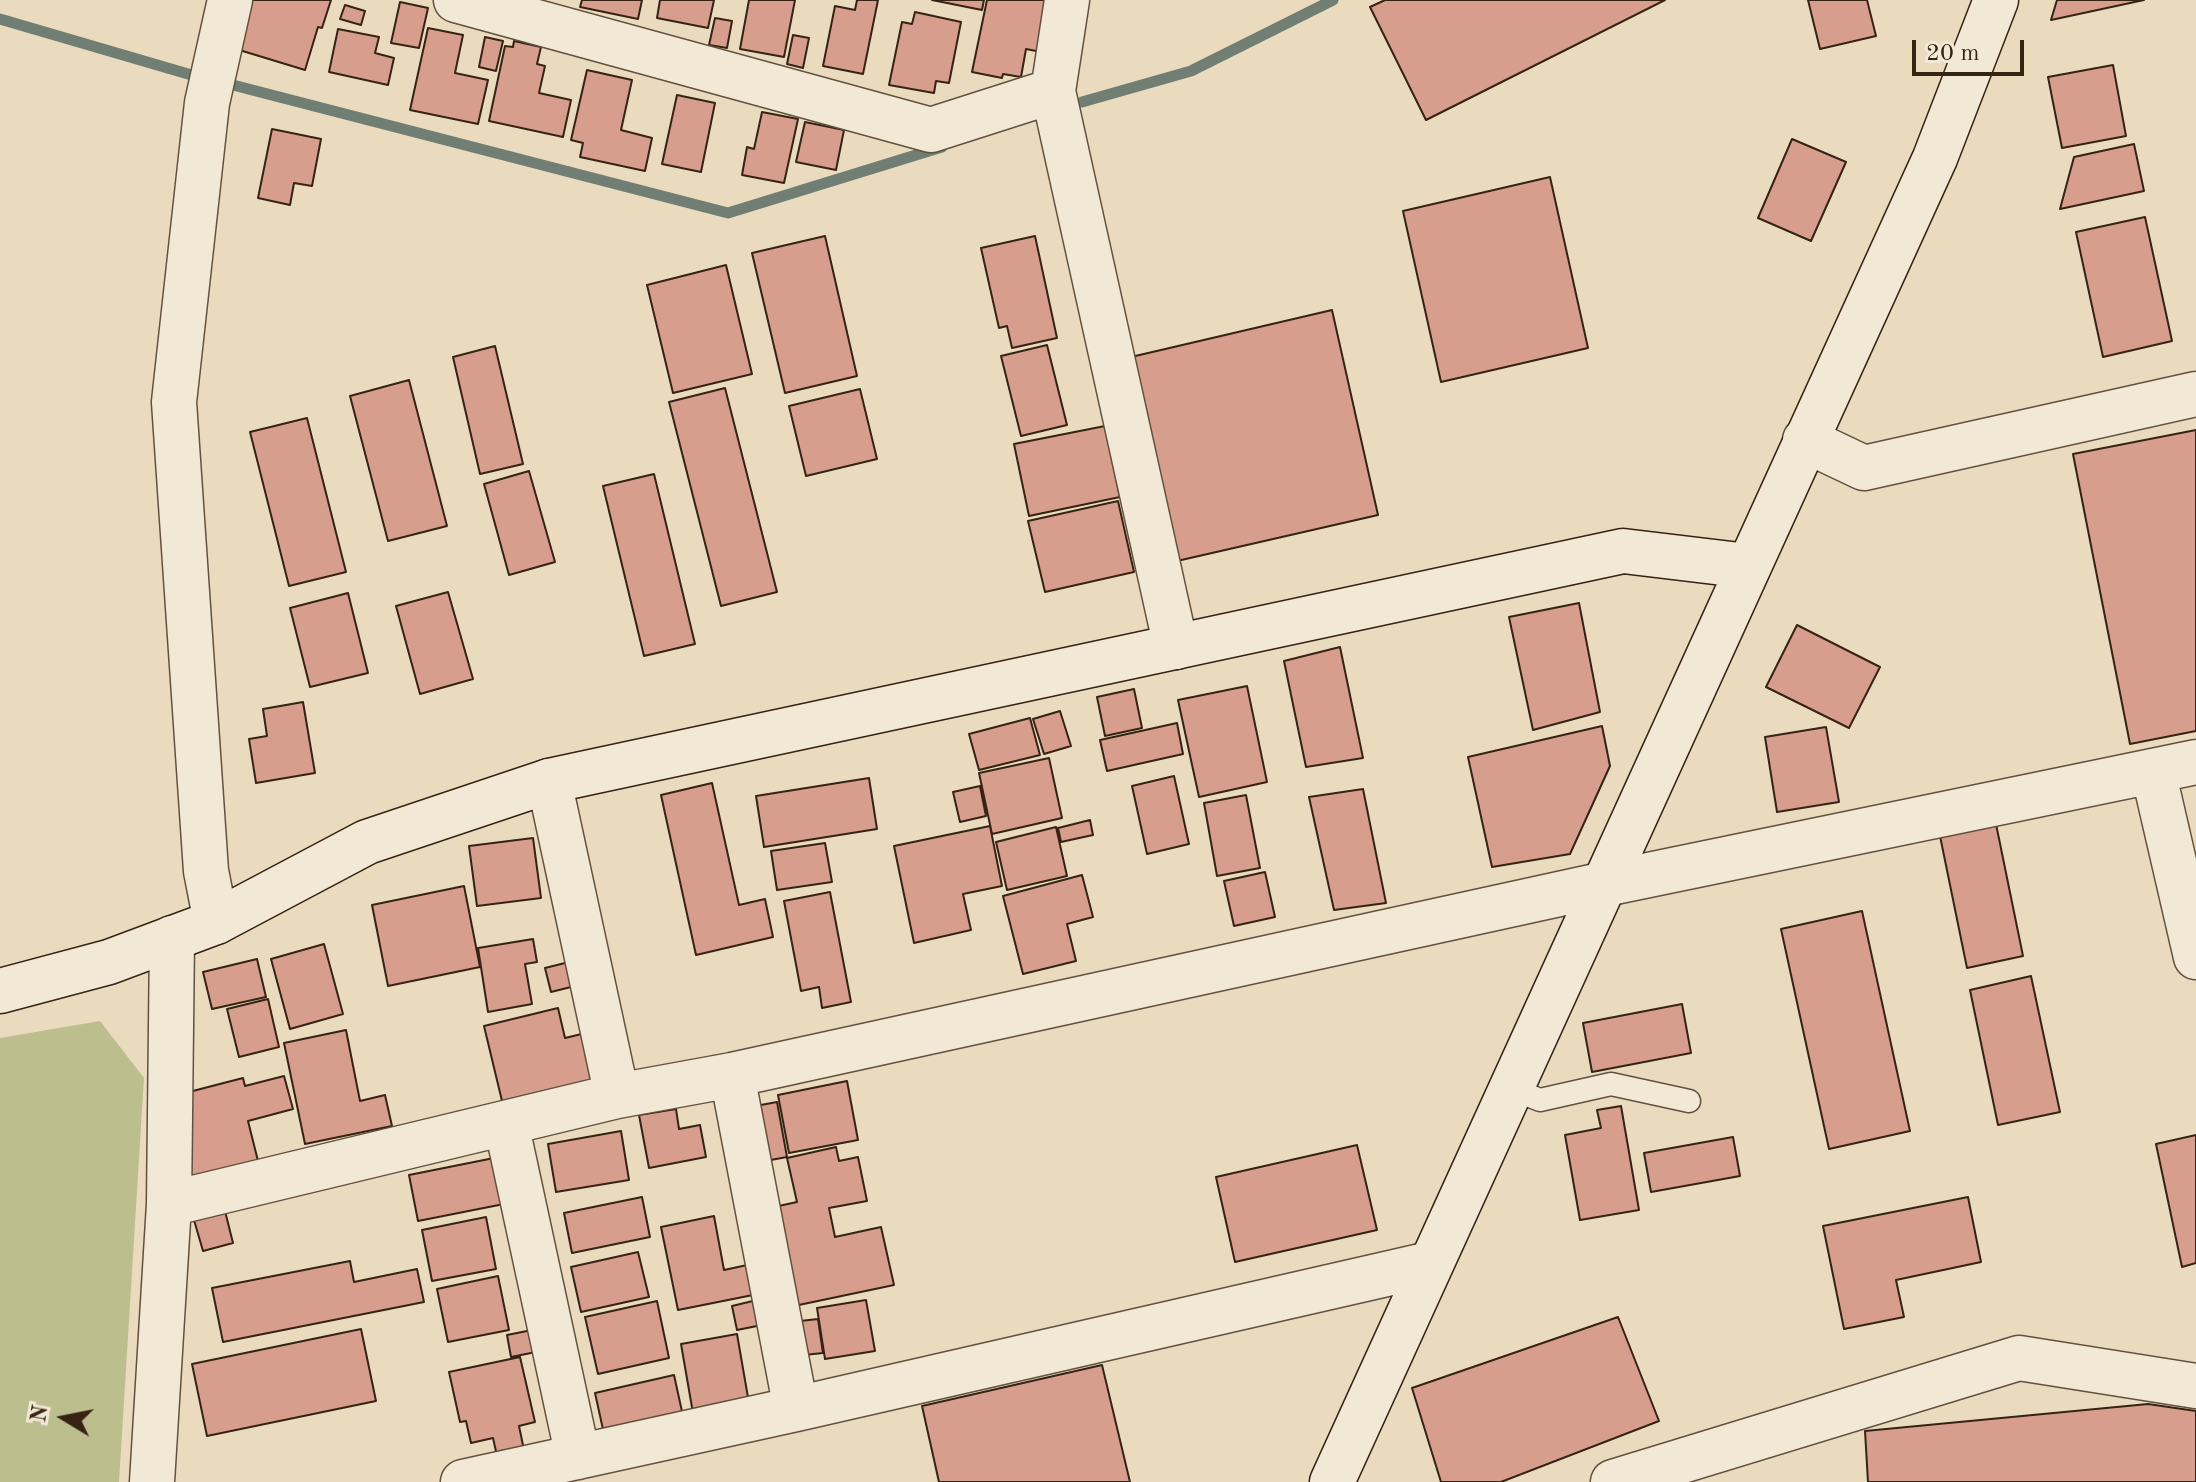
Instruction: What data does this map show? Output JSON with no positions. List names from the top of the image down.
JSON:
{
  "scale_bar": "20 m",
  "north": "left"
}
